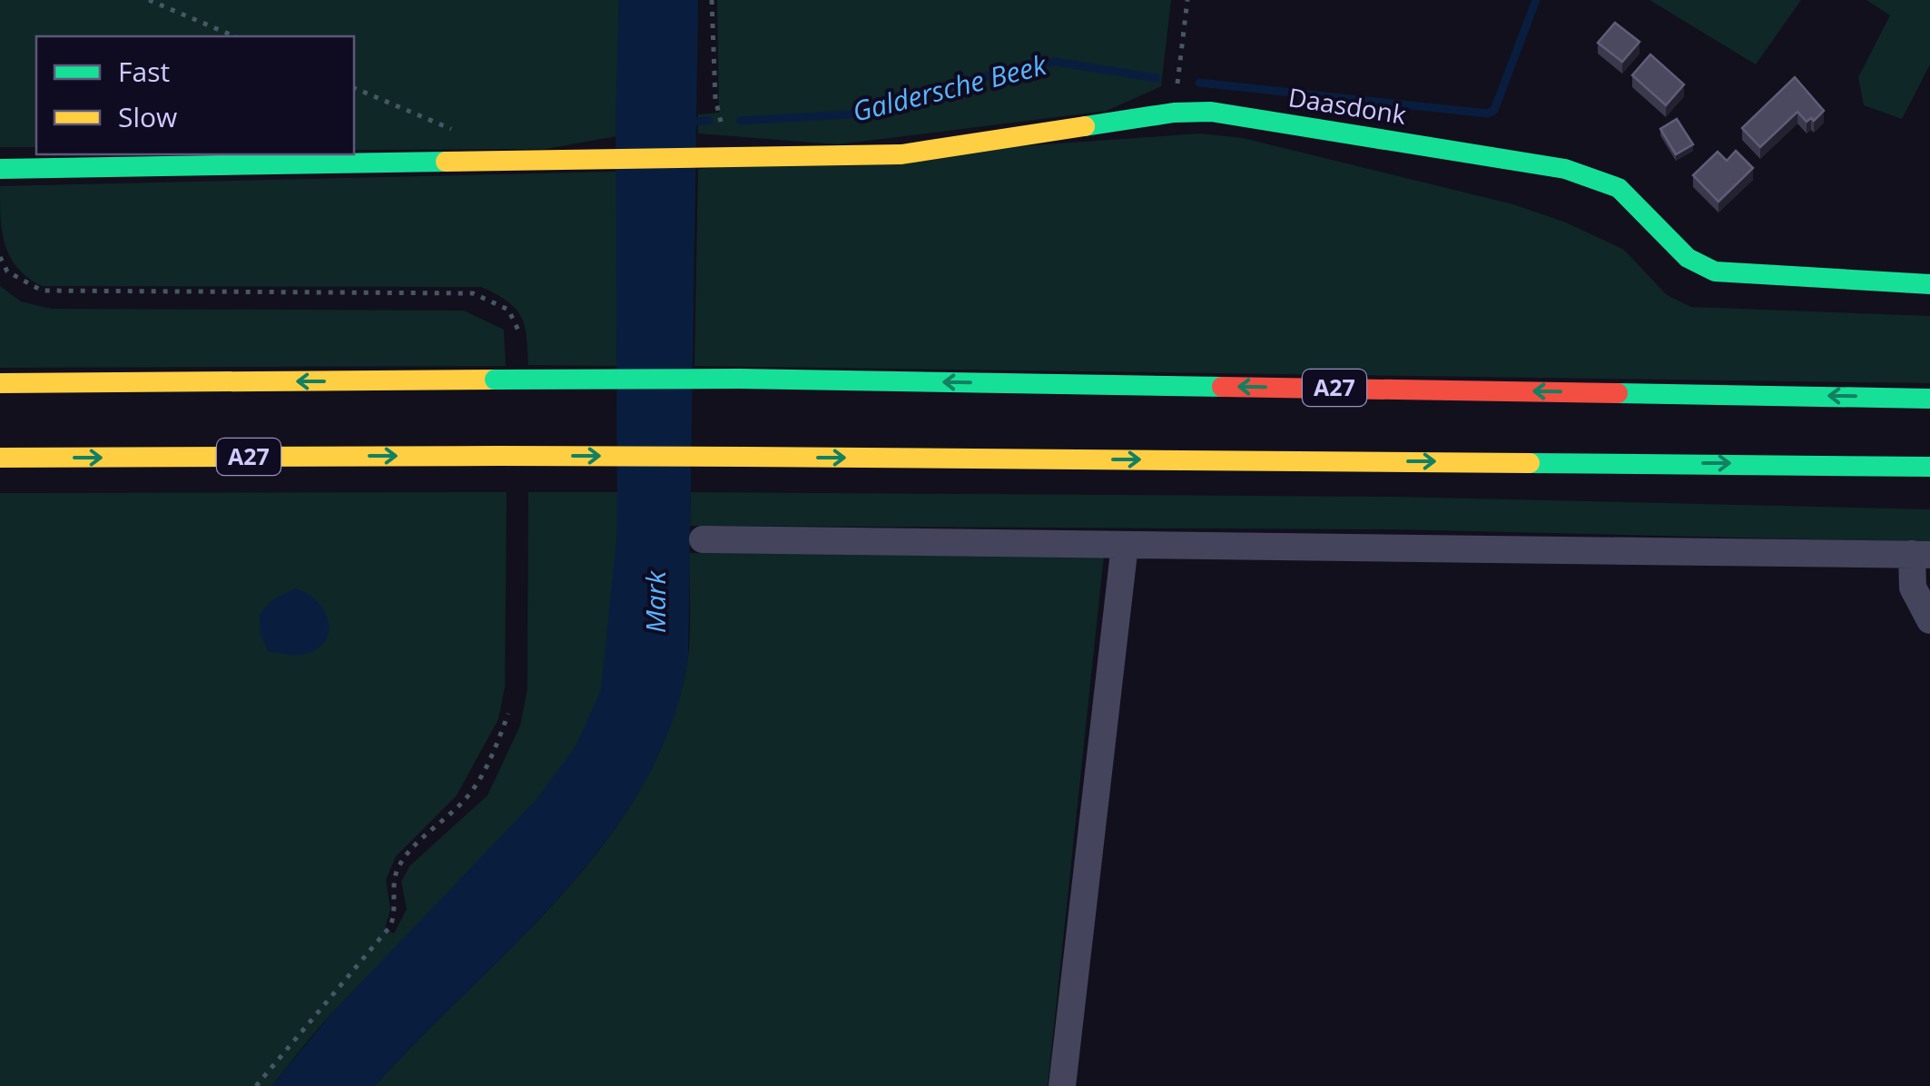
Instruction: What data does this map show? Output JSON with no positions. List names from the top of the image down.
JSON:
{
  "streets": {
    "main road": ["Daasdonk", "A27"]
  },
  "water": ["Galdersche Beek", "Mark"],
  "legend": ["Fast", "Slow"]
}
